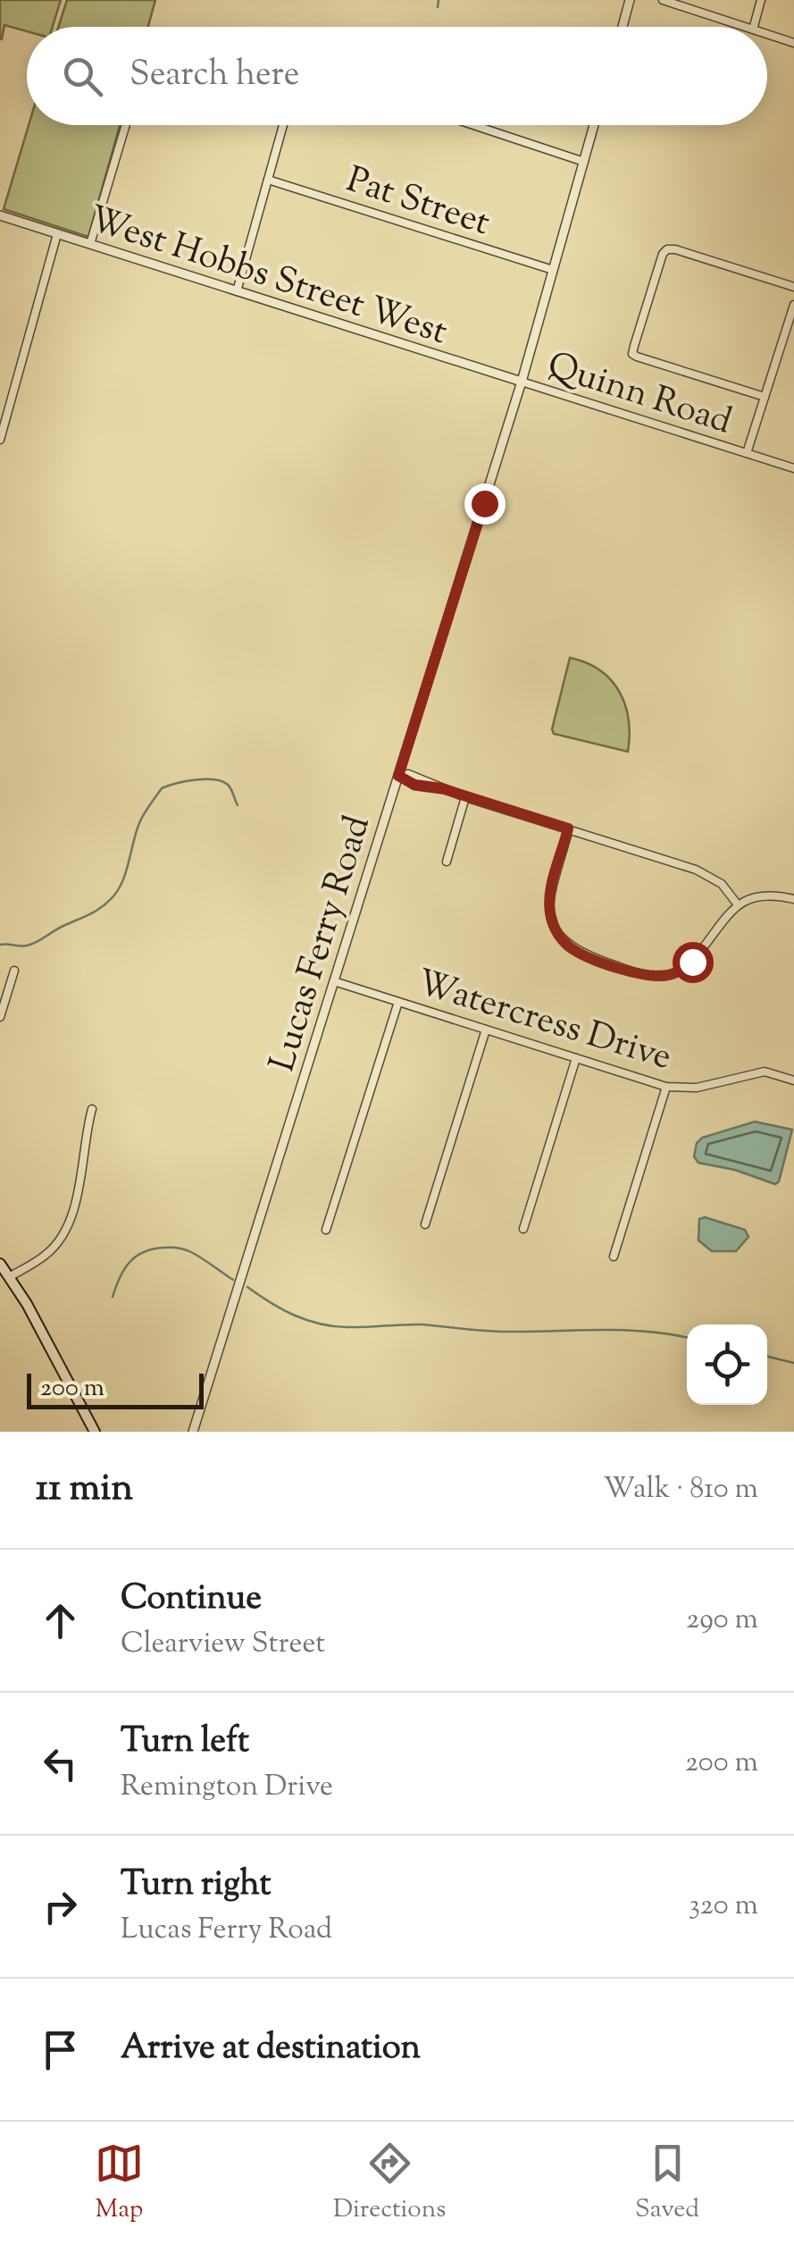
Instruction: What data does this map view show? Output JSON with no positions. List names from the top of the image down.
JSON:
{
  "streets": {
    "street": [
      "Pat Street",
      "West Hobbs Street West",
      "Quinn Road",
      "Lucas Ferry Road",
      "Watercress Drive"
    ]
  },
  "crossings": [
    ["Pat Street", "Lucas Ferry Road"],
    ["West Hobbs Street West", "Quinn Road"],
    ["West Hobbs Street West", "Lucas Ferry Road"],
    ["Quinn Road", "Lucas Ferry Road"],
    ["Lucas Ferry Road", "Watercress Drive"]
  ],
  "scale_bar": "200 m",
  "page": {
    "search": "Search here",
    "scale": "200 m",
    "heading": ["11 min", "Walk · 810 m"],
    "list": [
      ["Continue", "Clearview Street", "290 m"],
      ["Turn left", "Remington Drive", "200 m"],
      ["Turn right", "Lucas Ferry Road", "320 m"],
      "Arrive at destination"
    ],
    "nav": ["Map", "Directions", "Saved"]
  }
}
